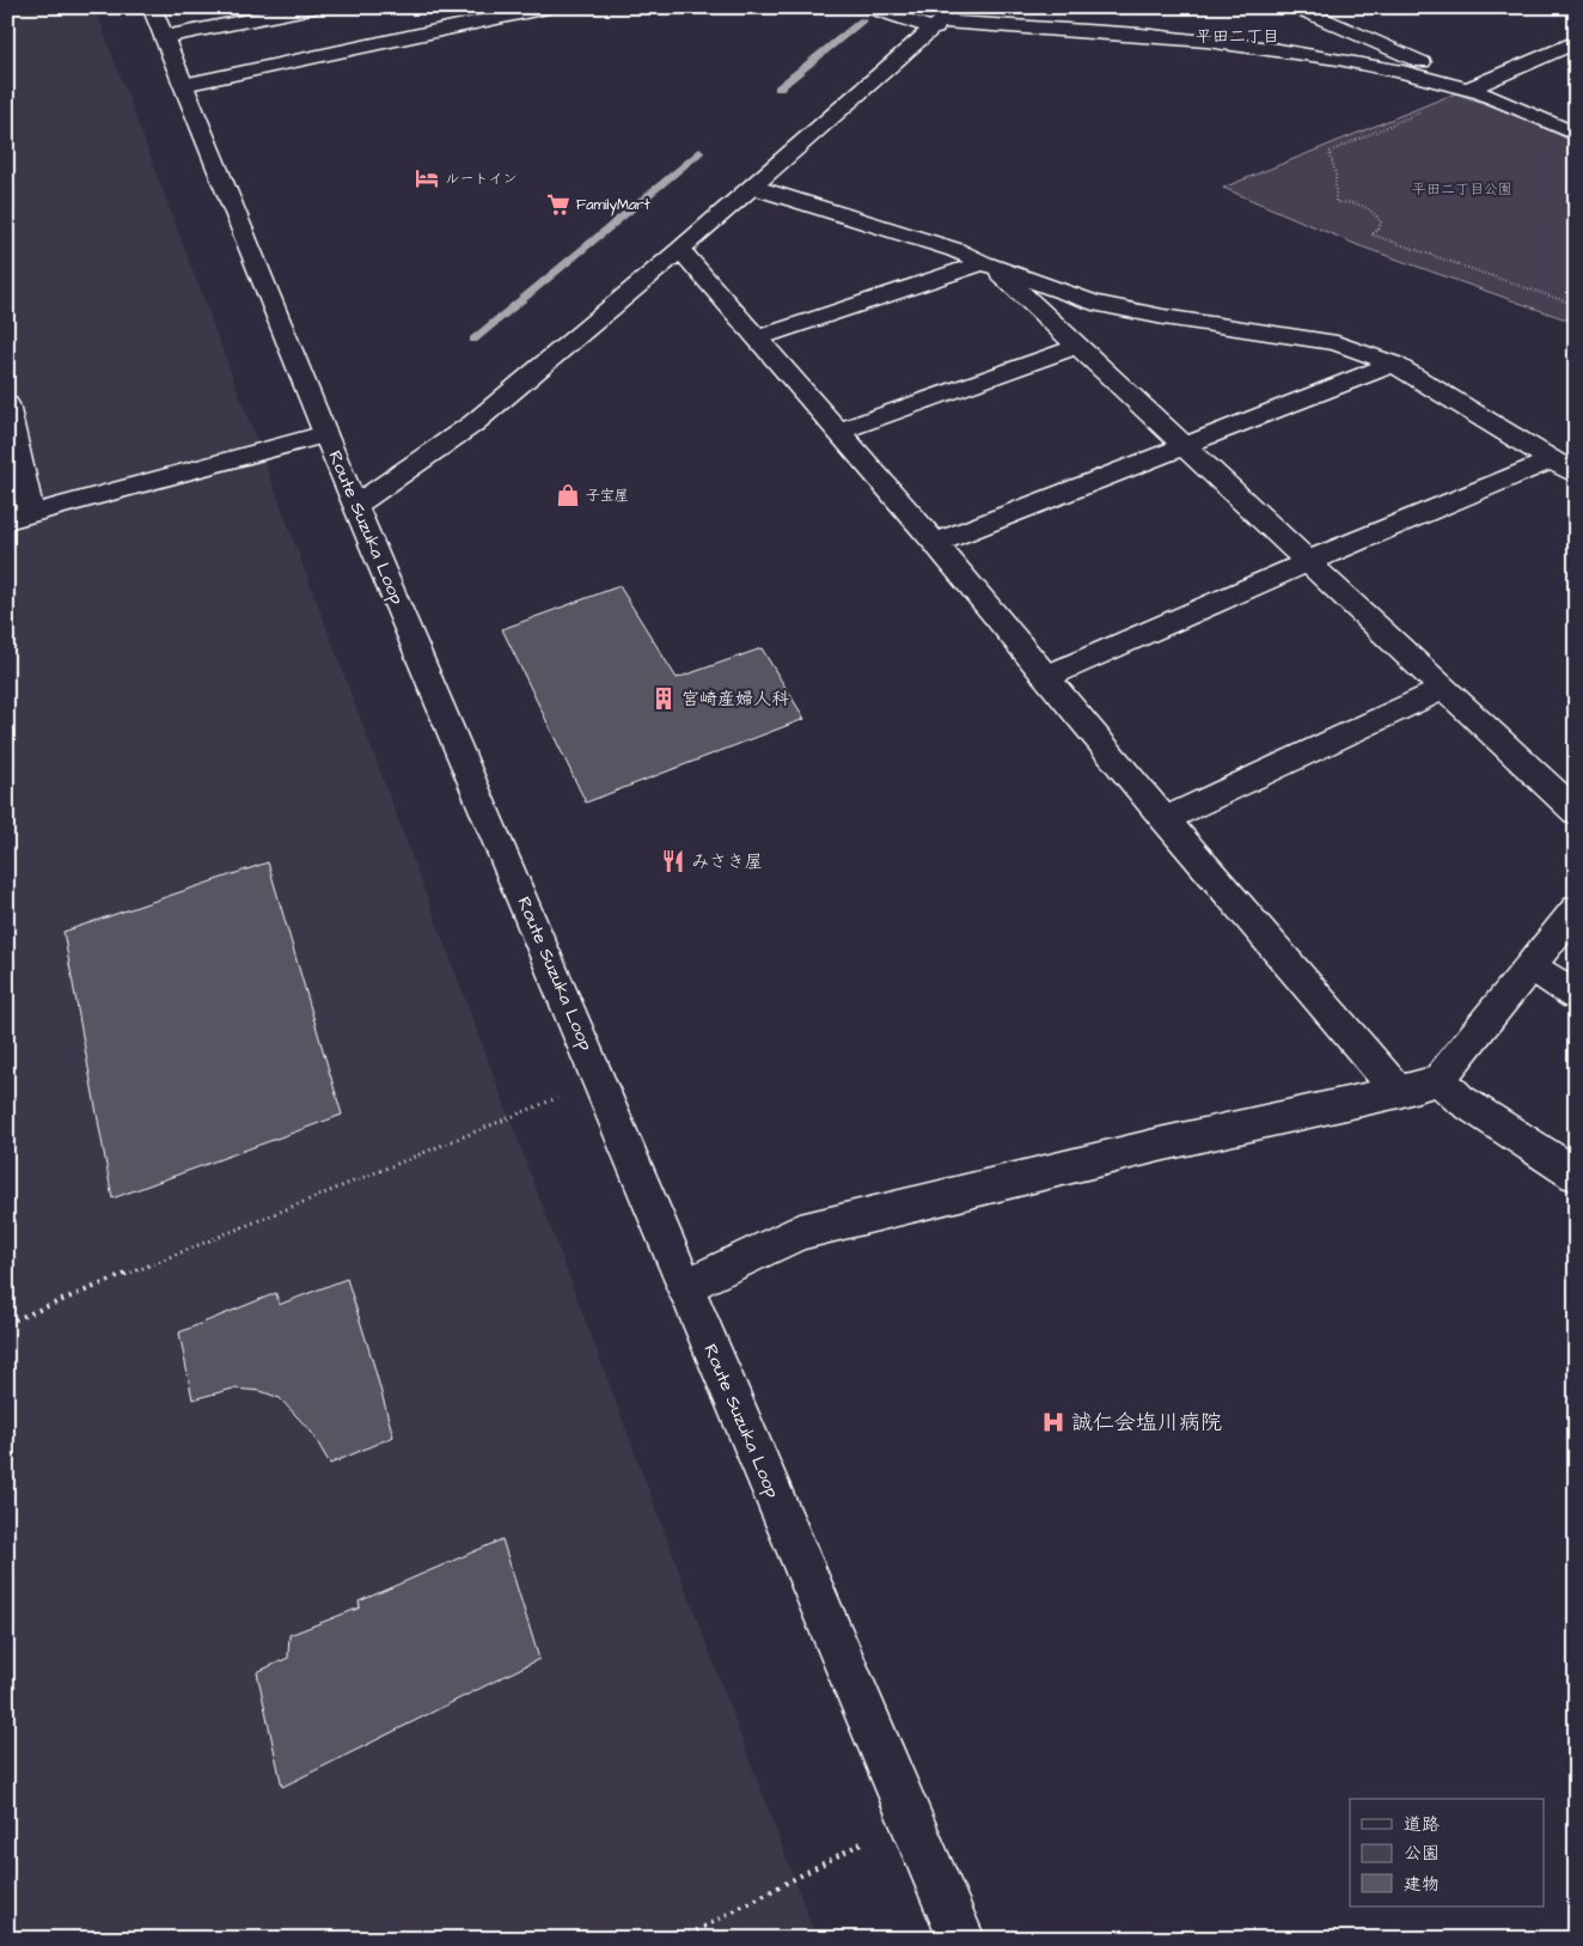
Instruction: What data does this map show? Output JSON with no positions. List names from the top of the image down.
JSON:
{
  "streets": {
    "street": ["Route Suzuka Loop"]
  },
  "districts": ["平田二丁目"],
  "parks": ["平田二丁目公園"],
  "places": {
    "hotel": ["ルートイン"],
    "supermarket": ["FamilyMart"],
    "shop": ["子宝屋"],
    "building": ["宮崎産婦人科"],
    "restaurant": ["みさき屋"],
    "hospital": ["誠仁会塩川病院"]
  },
  "legend": ["道路", "公園", "建物"]
}
